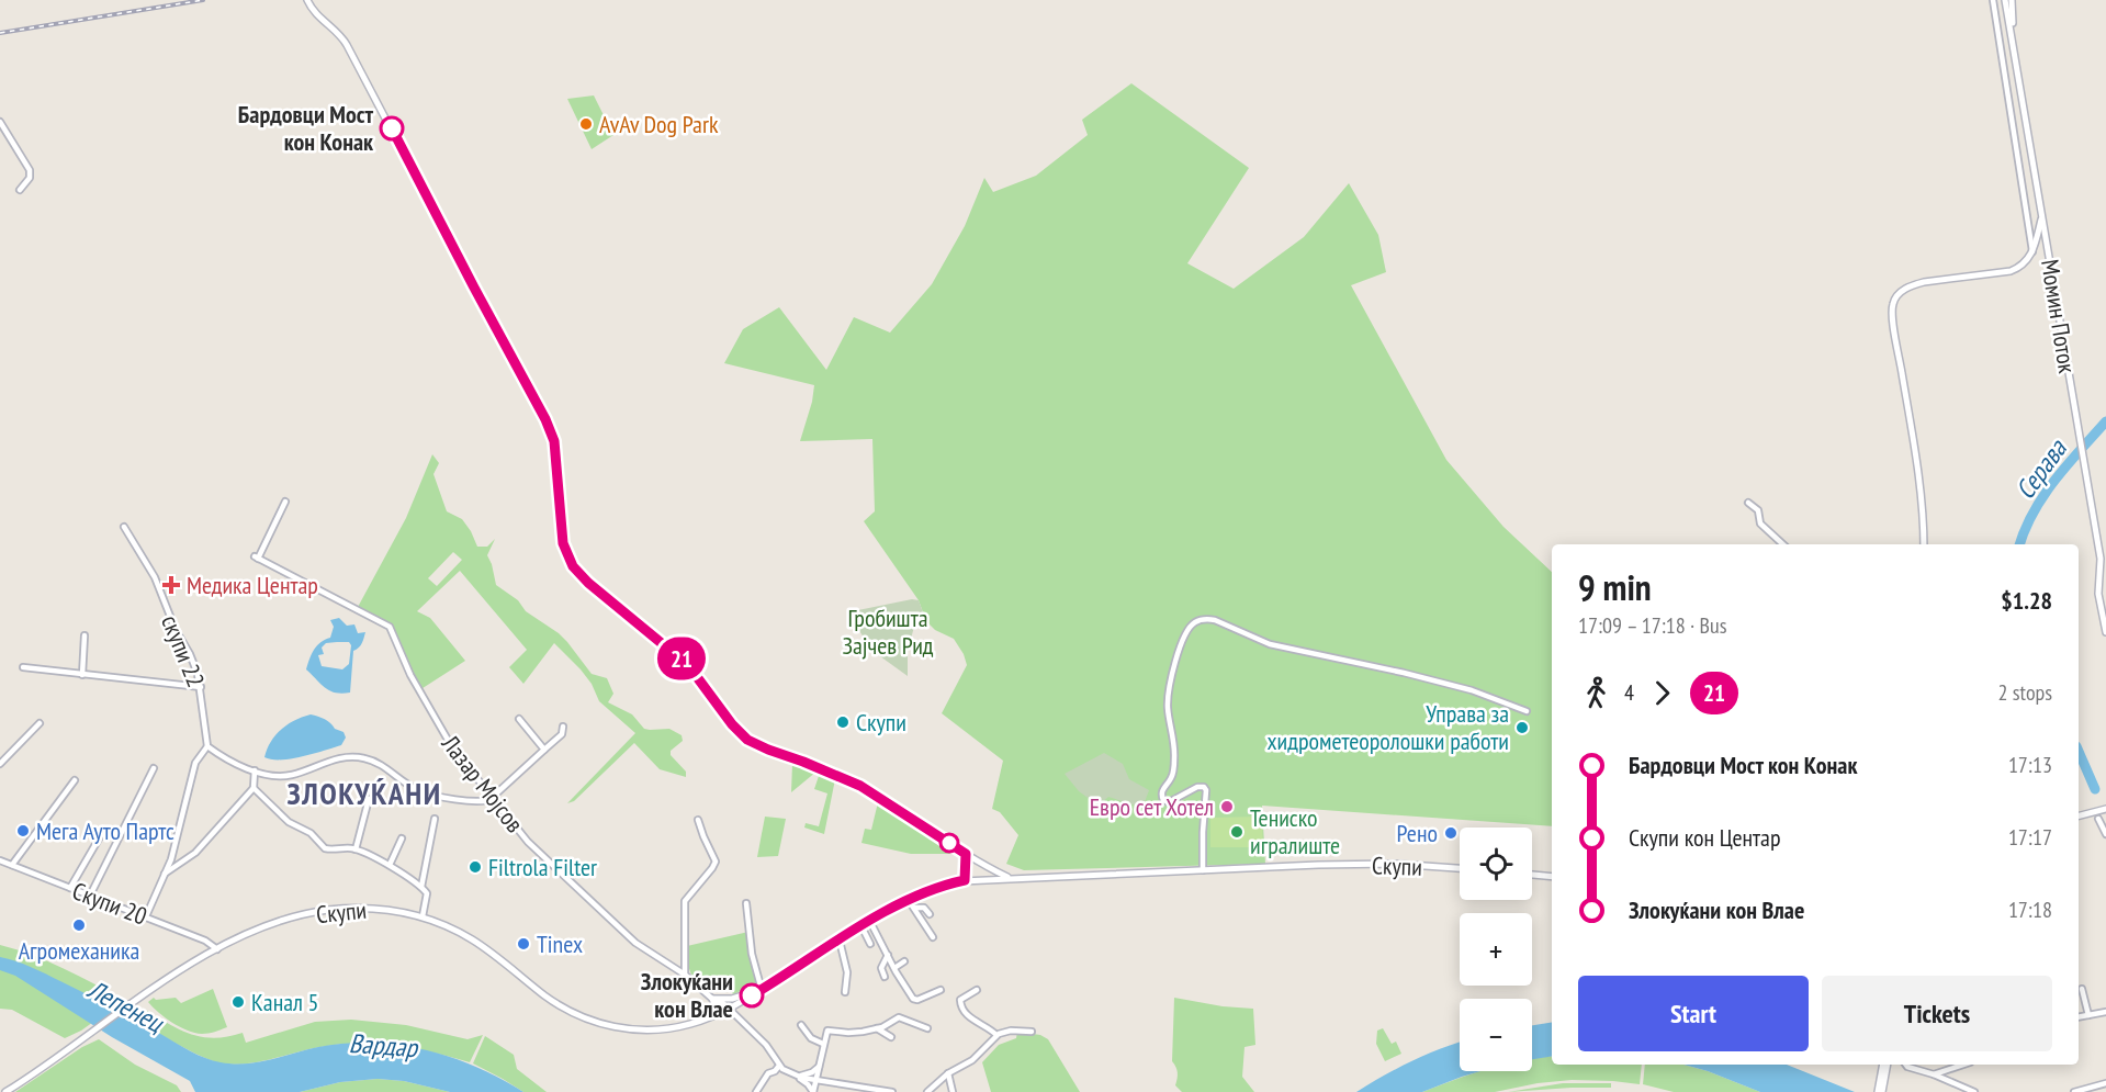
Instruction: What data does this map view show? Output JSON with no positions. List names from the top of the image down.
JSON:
{
  "streets": {
    "street": [
      "Момин Поток",
      "скупи 22",
      "Лазар Мојсов",
      "Скупи",
      "Скупи 20"
    ]
  },
  "crossings": [
    ["Лазар Мојсов", "Скупи"],
    ["Скупи", "Скупи 20"]
  ],
  "districts": ["ЗЛОКУЌАНИ"],
  "water": ["Серава", "Лепенец", "Вардар"],
  "parks": ["Гробишта Зајчев Рид"],
  "places": {
    "other": [
      "AvAv Dog Park",
      "Бардовци Мост кон Конак",
      "Скупи",
      "Управа за хидрометеоролошки работи",
      "Евро сет Хотел",
      "Мега Ауто Партс",
      "Тениско игралиште",
      "Рено",
      "Filtrola Filter",
      "Агромеханика",
      "Tinex",
      "Злокуќани кон Влае",
      "Канал 5"
    ],
    "health": ["Медика Центар"]
  },
  "lines": ["bus line 21"],
  "page": {
    "on_map": "21",
    "heading": ["9 min", "17:09 – 17:18 · Bus", "$1.28"],
    "legs": ["4", "21", "2 stops"],
    "list": [
      {
        "name": "Бардовци Мост кон Конак",
        "value": "17:13"
      },
      {
        "name": "Скупи кон Центар",
        "value": "17:17"
      },
      {
        "name": "Злокуќани кон Влае",
        "value": "17:18"
      }
    ],
    "map_buttons": ["+", "−"],
    "buttons": ["Start", "Tickets"]
  }
}
